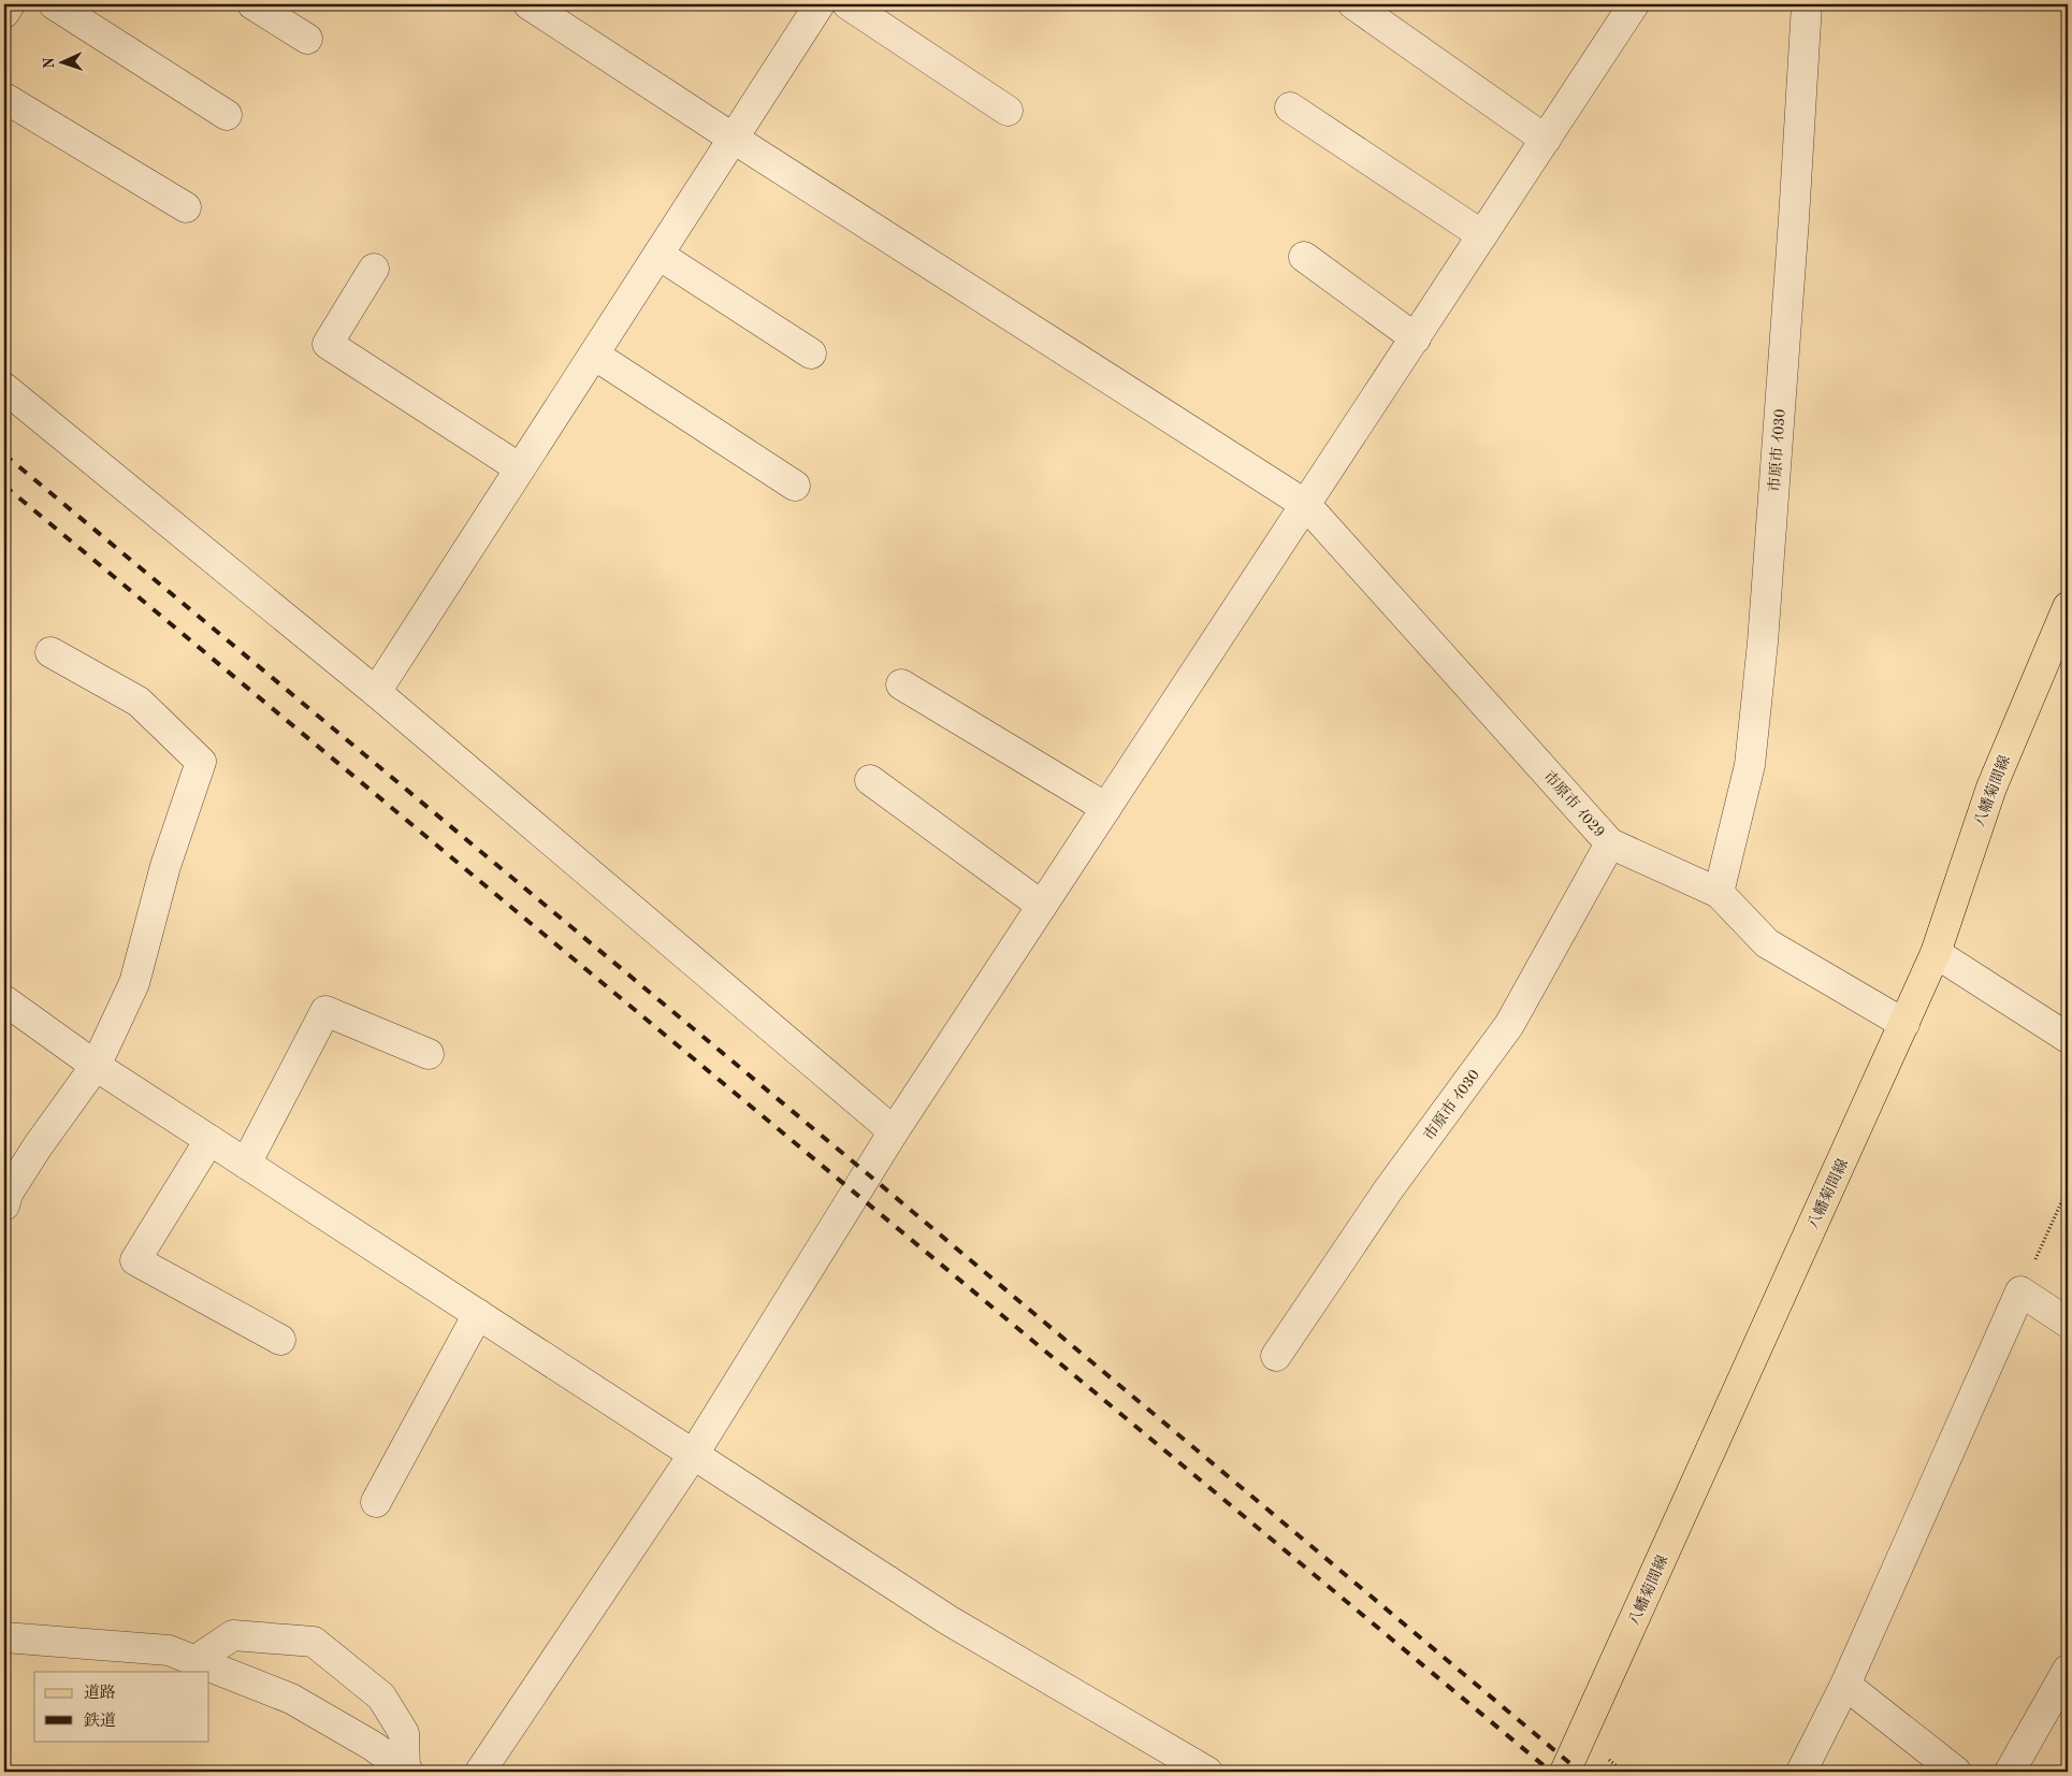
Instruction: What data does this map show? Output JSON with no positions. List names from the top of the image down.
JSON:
{
  "streets": {
    "main road": ["八幡菊間線"],
    "street": ["市原市 ｲ030", "市原市 ｲ029"]
  },
  "crossings": [
    ["市原市 ｲ030", "市原市 ｲ029"],
    ["八幡菊間線", "市原市 ｲ029"]
  ],
  "legend": ["道路", "鉄道"],
  "north": "left"
}
